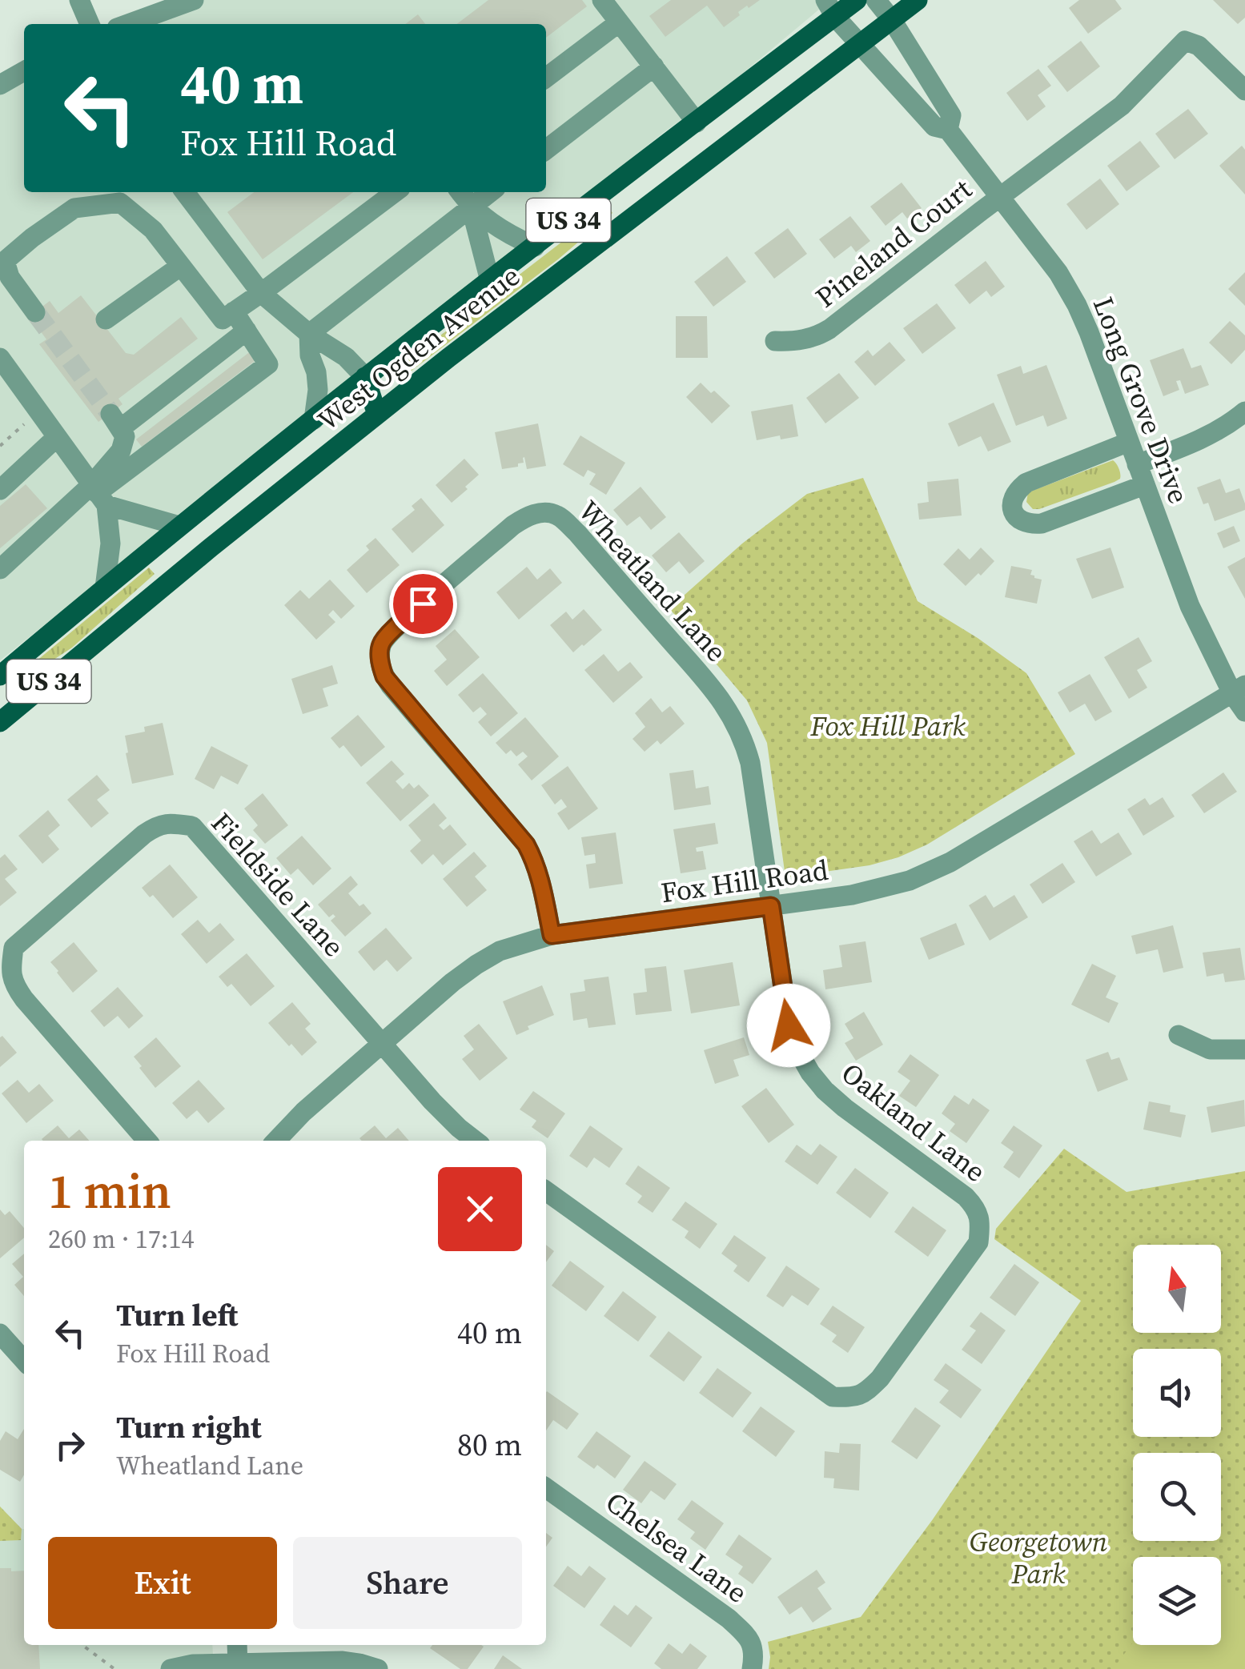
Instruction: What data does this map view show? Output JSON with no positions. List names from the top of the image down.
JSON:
{
  "streets": {
    "main road": ["US 34", "West Ogden Avenue"],
    "street": [
      "Pineland Court",
      "Long Grove Drive",
      "Wheatland Lane",
      "Fox Hill Road",
      "Fieldside Lane",
      "Oakland Lane",
      "Chelsea Lane"
    ]
  },
  "crossings": [
    ["Pineland Court", "Long Grove Drive"],
    ["West Ogden Avenue", "Long Grove Drive"],
    ["Long Grove Drive", "Fox Hill Road"],
    ["Wheatland Lane", "Fox Hill Road"],
    ["Wheatland Lane", "Oakland Lane"],
    ["Fox Hill Road", "Fieldside Lane"],
    ["Fox Hill Road", "Oakland Lane"]
  ],
  "parks": ["Fox Hill Park", "Georgetown Park"],
  "north": "top",
  "page": {
    "turn": ["40 m", "Fox Hill Road"],
    "heading": ["1 min", "260 m · 17:14"],
    "list": [
      {
        "name": "Turn left",
        "note": "Fox Hill Road",
        "value": "40 m"
      },
      {
        "name": "Turn right",
        "note": "Wheatland Lane",
        "value": "80 m"
      }
    ],
    "buttons": ["Exit", "Share"]
  }
}
